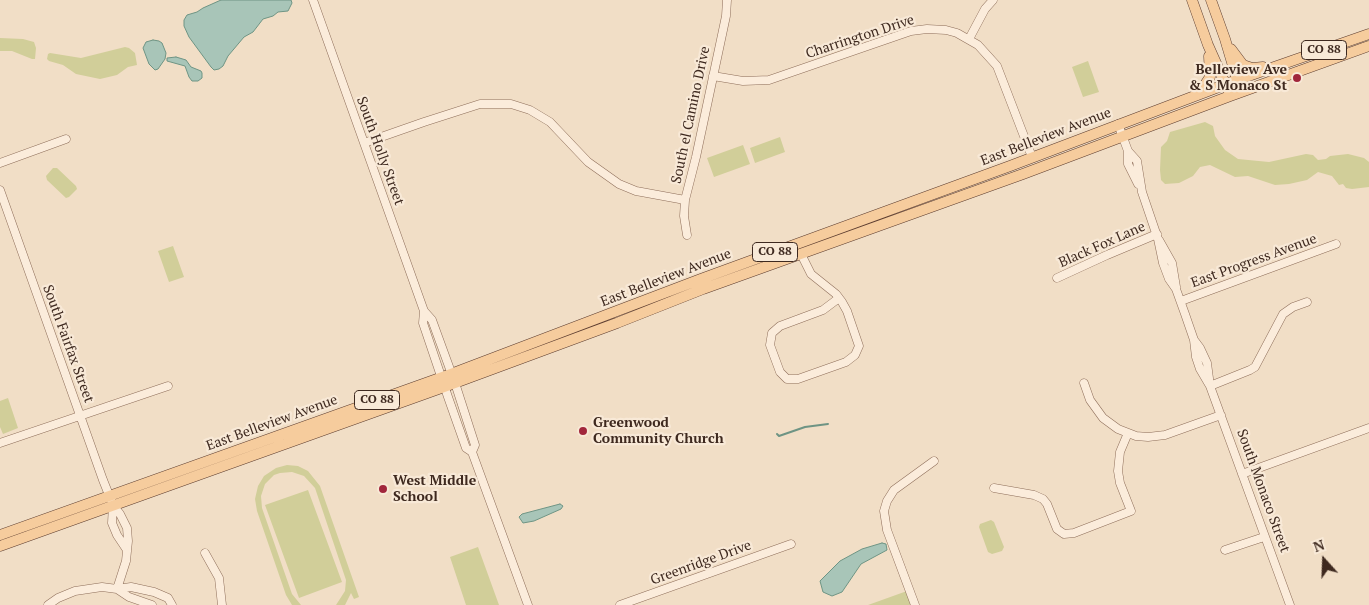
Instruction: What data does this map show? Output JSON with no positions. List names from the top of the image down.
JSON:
{
  "streets": {
    "main road": ["CO 88", "East Belleview Avenue"],
    "street": [
      "Charrington Drive",
      "South el Camino Drive",
      "South Holly Street",
      "Black Fox Lane",
      "East Progress Avenue",
      "South Fairfax Street",
      "South Monaco Street",
      "Greenridge Drive"
    ]
  },
  "crossings": [
    ["Charrington Drive", "South el Camino Drive"],
    ["Charrington Drive", "East Belleview Avenue"],
    ["East Belleview Avenue", "South Holly Street"],
    ["East Belleview Avenue", "South Fairfax Street"],
    ["East Belleview Avenue", "South Monaco Street"],
    ["Black Fox Lane", "South Monaco Street"],
    ["East Progress Avenue", "South Monaco Street"]
  ],
  "places": ["Belleview Ave & S Monaco St", "Greenwood Community Church", "West Middle School"],
  "north": "top"
}
